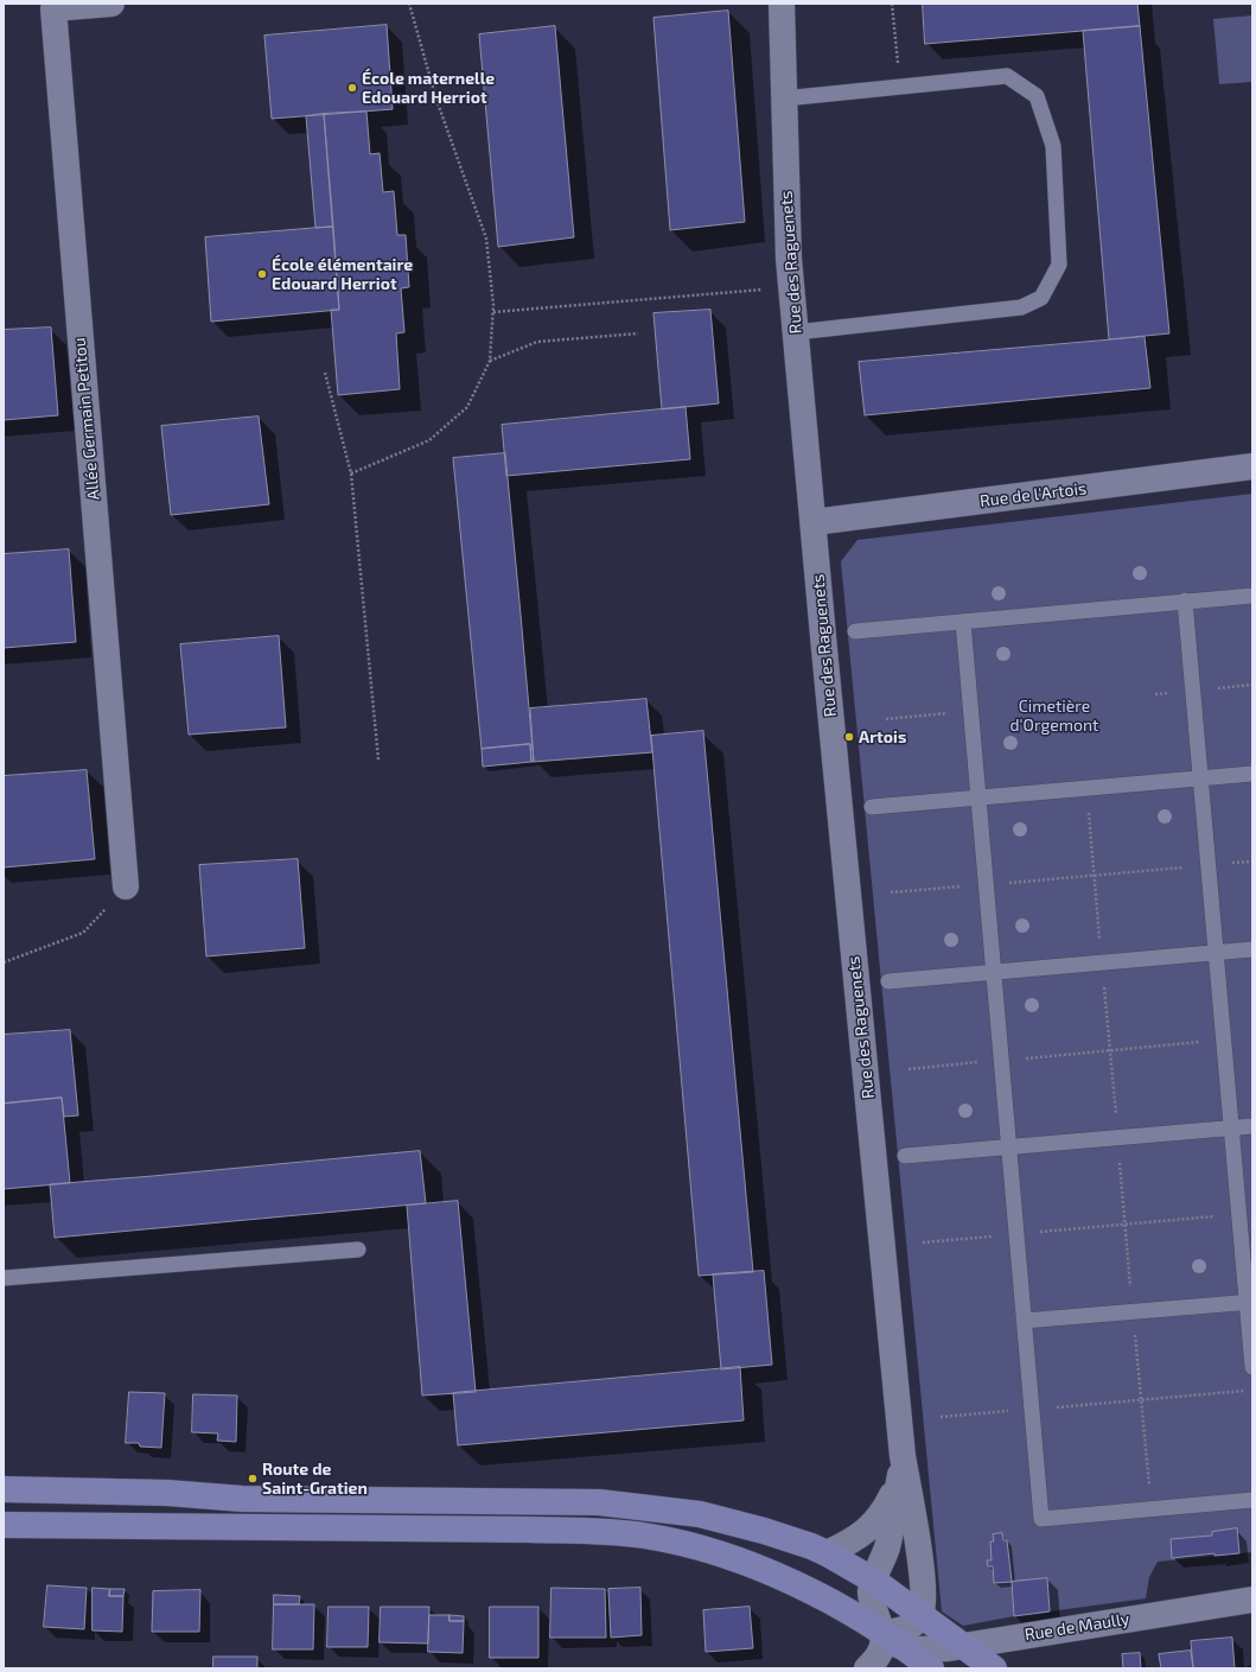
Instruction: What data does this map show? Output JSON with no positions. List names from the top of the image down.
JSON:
{
  "streets": {
    "street": [
      "Rue des Raguenets",
      "Allée Germain Petitou",
      "Rue de l'Artois",
      "Rue de Maully"
    ]
  },
  "crossings": [
    ["Rue des Raguenets", "Rue de l'Artois"]
  ],
  "parks": ["Cimetière d'Orgemont"],
  "places": [
    "École maternelle Edouard Herriot",
    "École élémentaire Edouard Herriot",
    "Artois",
    "Route de Saint-Gratien"
  ]
}
